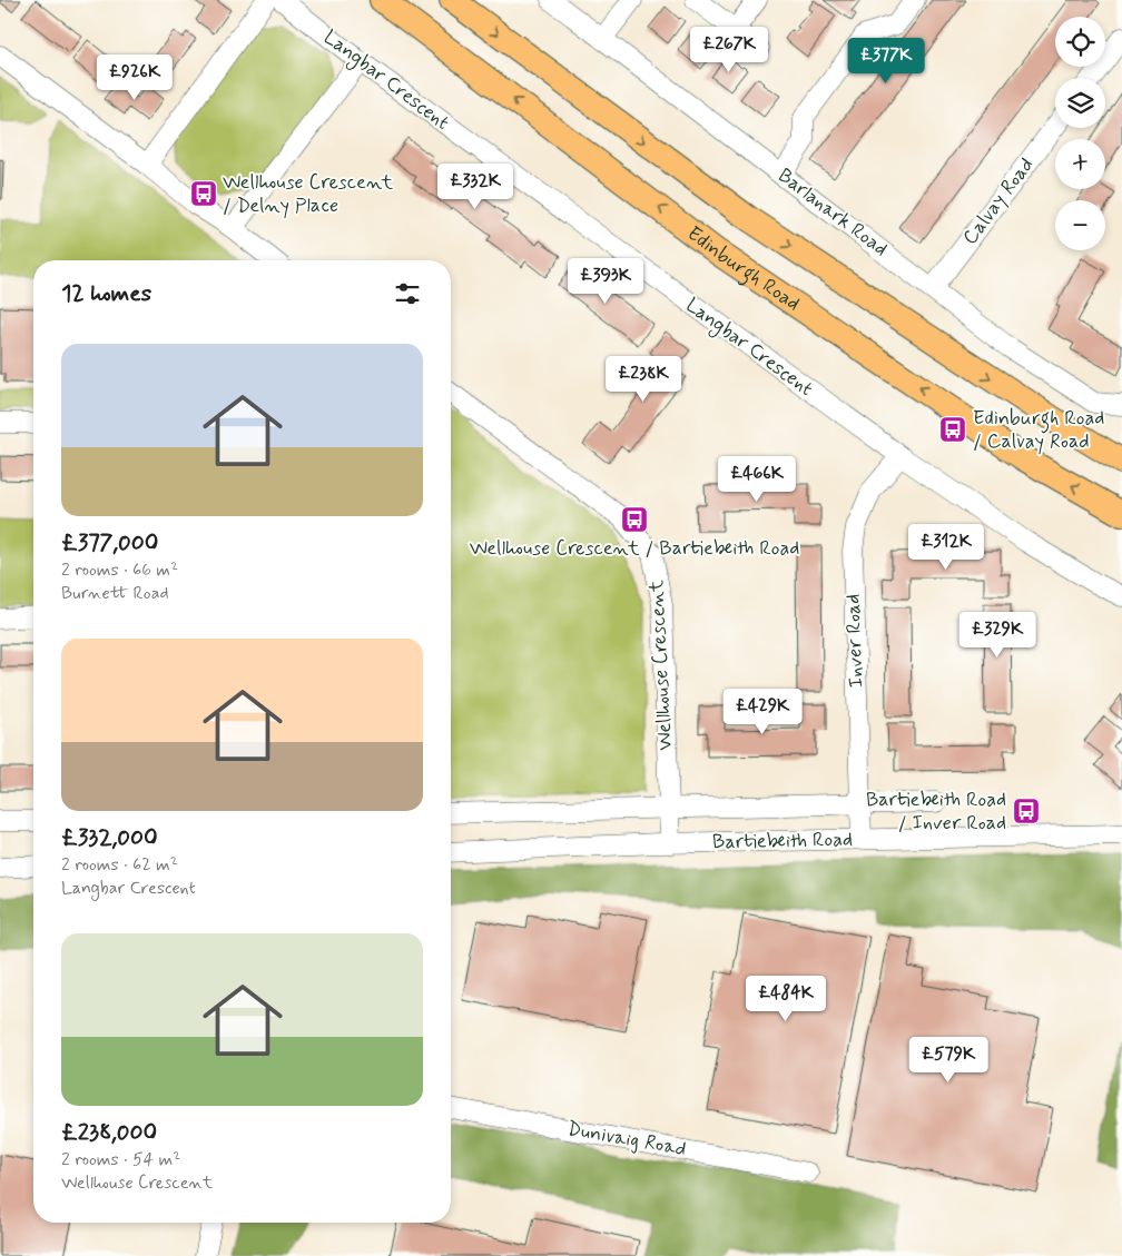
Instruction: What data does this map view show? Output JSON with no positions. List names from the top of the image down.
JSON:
{
  "streets": {
    "main road": ["Edinburgh Road"],
    "street": [
      "Langbar Crescent",
      "Calvay Road",
      "Barlanark Road",
      "Inver Road",
      "Wellhouse Crescent",
      "Bartiebeith Road",
      "Dunivaig Road"
    ]
  },
  "crossings": [
    ["Langbar Crescent", "Inver Road"],
    ["Calvay Road", "Barlanark Road"],
    ["Inver Road", "Bartiebeith Road"],
    ["Wellhouse Crescent", "Bartiebeith Road"]
  ],
  "places": {
    "bus stop": [
      "Wellhouse Crescent / Delny Place",
      "Edinburgh Road / Calvay Road",
      "Wellhouse Crescent / Bartiebeith Road",
      "Bartiebeith Road / Inver Road"
    ]
  },
  "page": {
    "map_buttons": ["+", "−"],
    "price": [
      "£267K",
      "£377K",
      "£926K",
      "£332K",
      "£393K",
      "£238K",
      "£466K",
      "£312K",
      "£329K",
      "£429K",
      "£484K",
      "£579K"
    ],
    "heading": "12 homes",
    "list": [
      {
        "name": "£377,000",
        "note": "2 rooms · 66 m² · Burnett Road"
      },
      {
        "name": "£332,000",
        "note": "2 rooms · 62 m² · Langbar Crescent"
      },
      {
        "name": "£238,000",
        "note": "2 rooms · 54 m² · Wellhouse Crescent"
      }
    ]
  }
}
